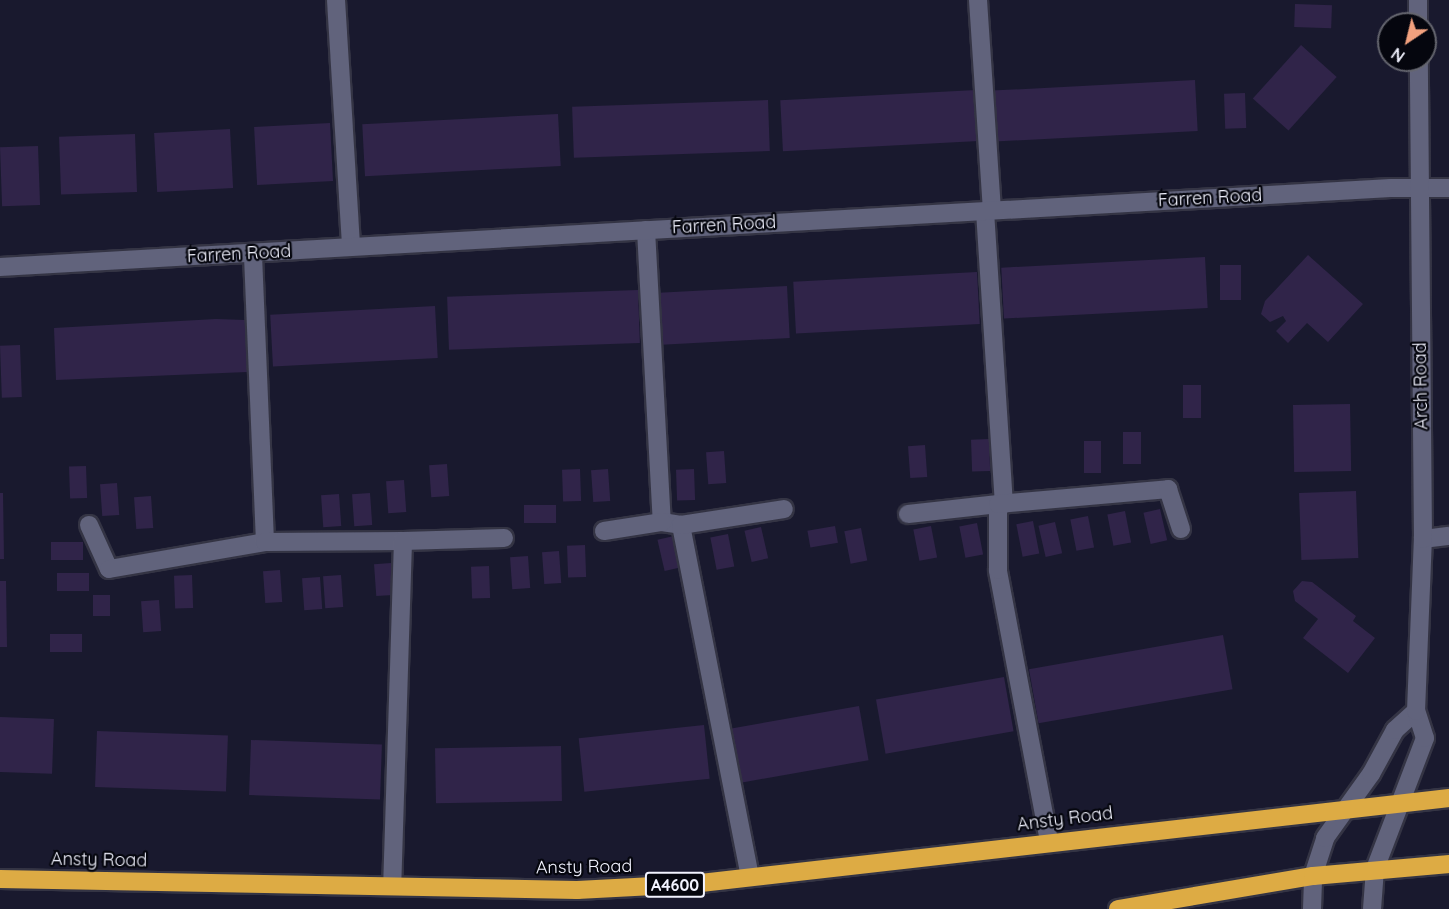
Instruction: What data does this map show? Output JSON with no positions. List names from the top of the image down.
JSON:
{
  "streets": {
    "highway": ["Ansty Road", "A4600"],
    "street": ["Farren Road", "Arch Road"]
  },
  "crossings": [
    ["Farren Road", "Arch Road"]
  ],
  "north": "bottom left"
}
